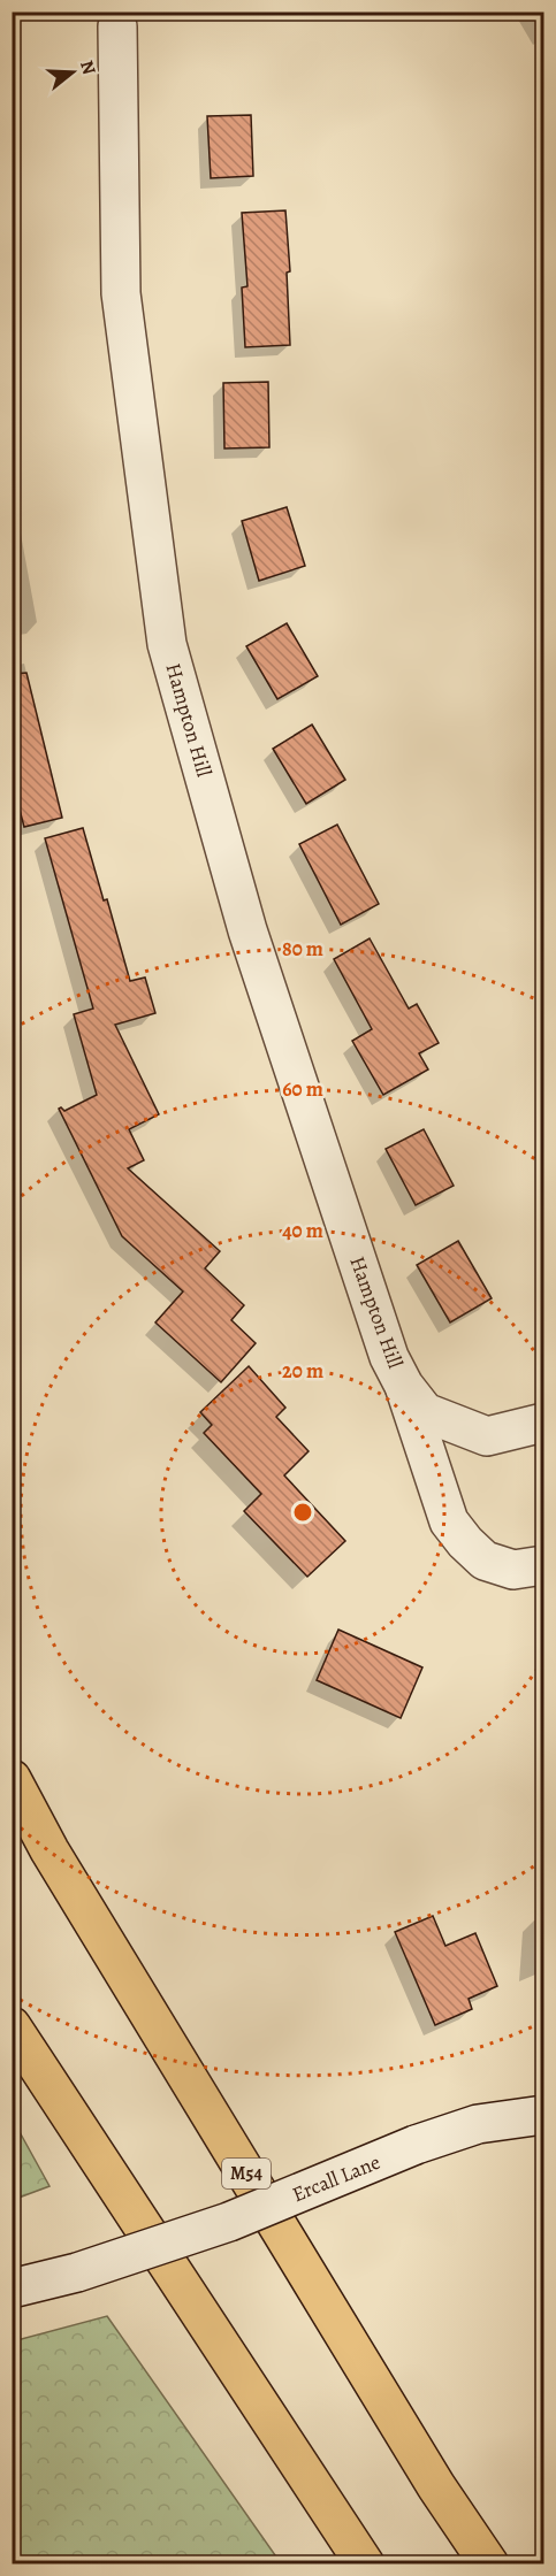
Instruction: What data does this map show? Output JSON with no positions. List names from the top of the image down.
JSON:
{
  "streets": {
    "highway": ["M54"],
    "street": ["Hampton Hill", "Ercall Lane"]
  },
  "north": "right",
  "rings": [
    "80 m",
    "60 m",
    "40 m",
    "20 m"
  ]
}
